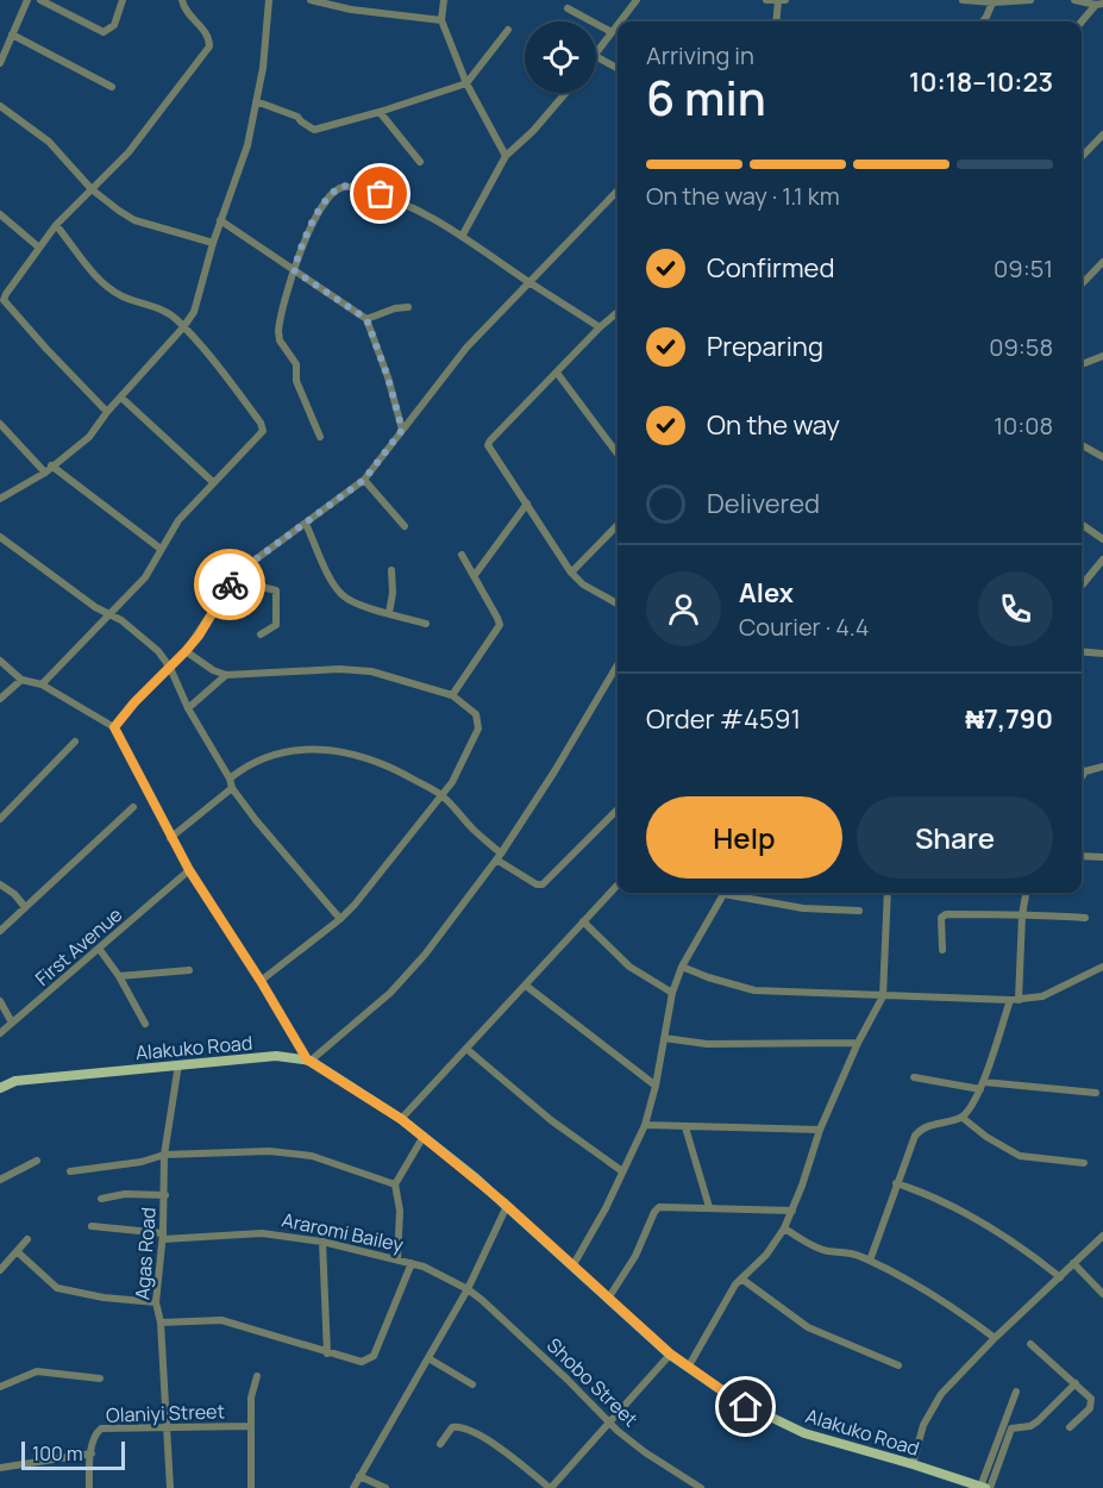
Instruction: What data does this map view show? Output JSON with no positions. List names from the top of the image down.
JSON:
{
  "streets": {
    "main road": ["Alakuko Road"],
    "street": [
      "First Avenue",
      "Araromi Bailey",
      "Agas Road",
      "Shobo Street",
      "Olaniyi Street"
    ]
  },
  "crossings": [
    ["Alakuko Road", "Agas Road"],
    ["Araromi Bailey", "Agas Road"],
    ["Araromi Bailey", "Shobo Street"],
    ["Agas Road", "Olaniyi Street"]
  ],
  "scale_bar": "100 m",
  "page": {
    "heading": ["6 min", "Arriving in", "10:18–10:23"],
    "panel": [
      "Alex",
      "Courier · 4.4",
      "Order #4591",
      "₦7,790"
    ],
    "bar": "On the way · 1.1 km",
    "list": [
      ["Confirmed", "09:51"],
      ["Preparing", "09:58"],
      ["On the way", "10:08"],
      "Delivered"
    ],
    "buttons": ["Help", "Share"],
    "scale": "100 m"
  }
}
